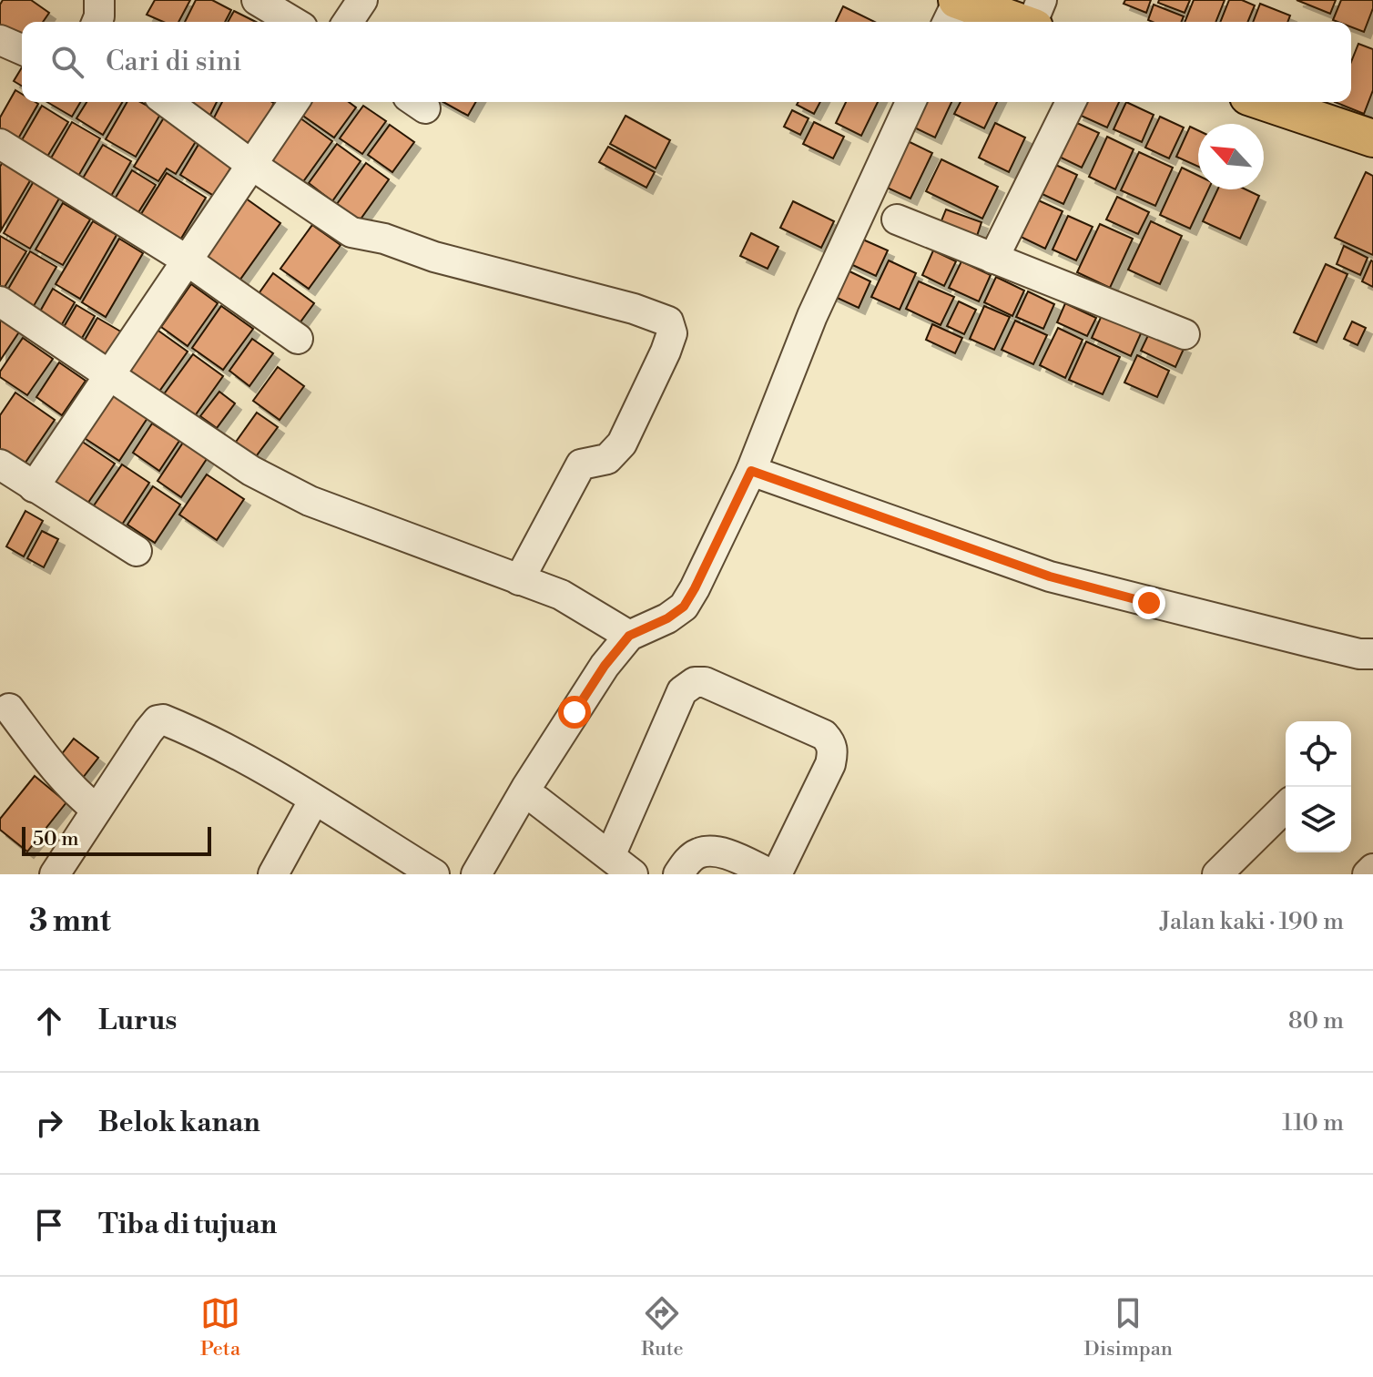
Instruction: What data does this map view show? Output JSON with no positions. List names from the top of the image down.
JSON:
{
  "scale_bar": "50 m",
  "north": "top left",
  "page": {
    "search": "Cari di sini",
    "scale": "50 m",
    "heading": ["3 mnt", "Jalan kaki · 190 m"],
    "list": [
      ["Lurus", "80 m"],
      ["Belok kanan", "110 m"],
      "Tiba di tujuan"
    ],
    "nav": ["Peta", "Rute", "Disimpan"]
  }
}
